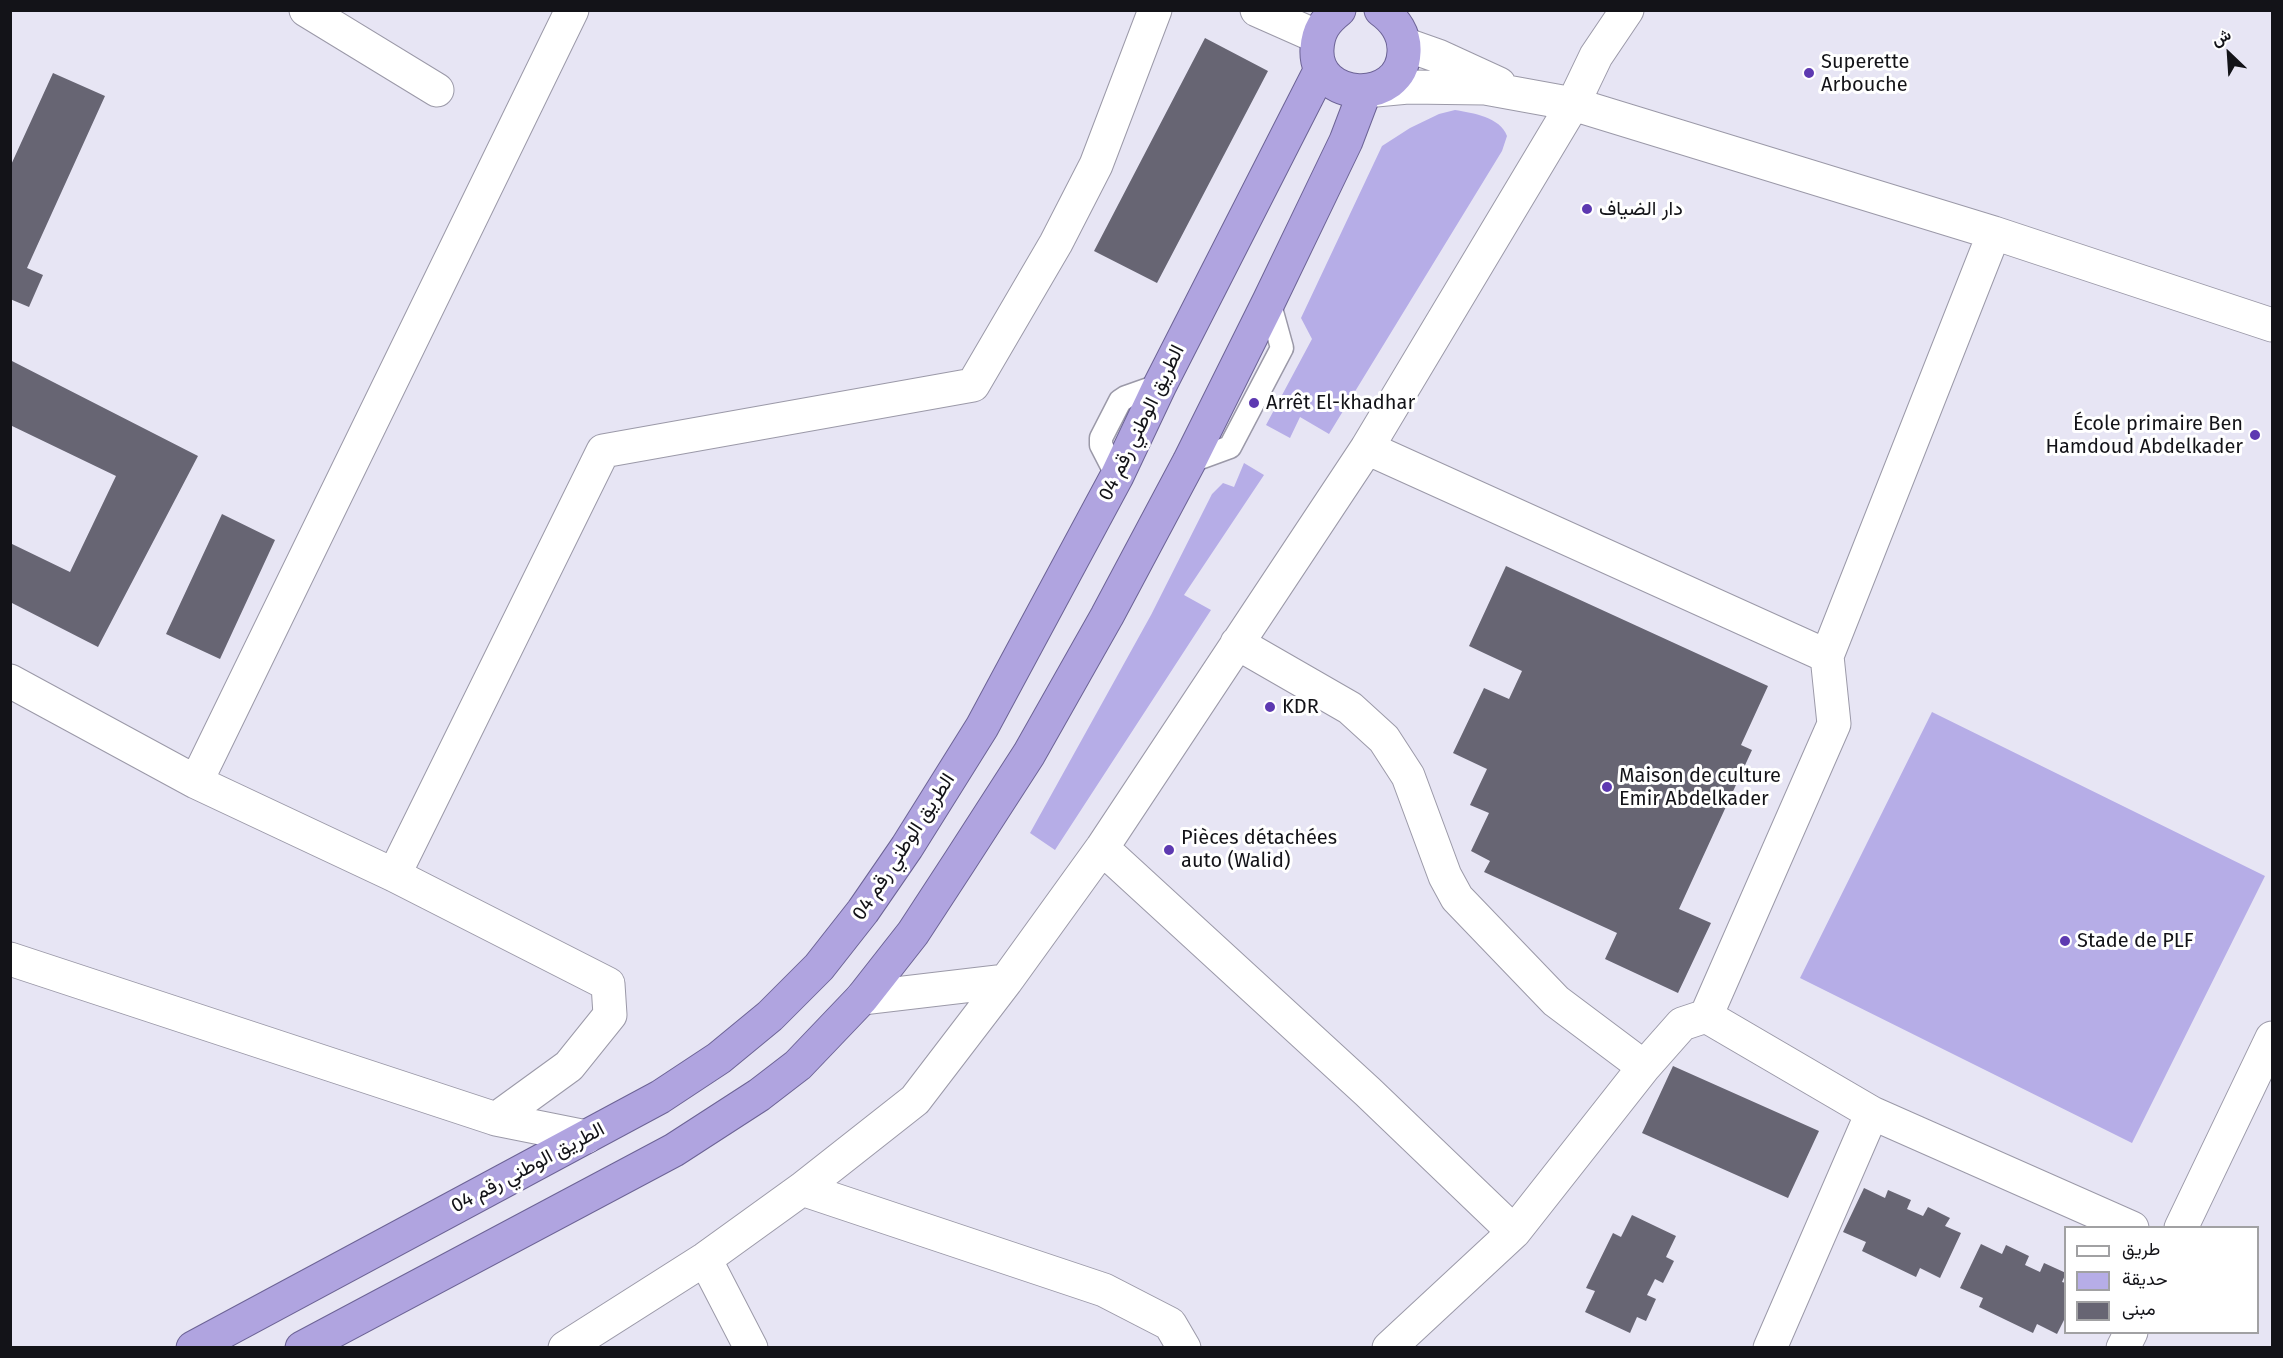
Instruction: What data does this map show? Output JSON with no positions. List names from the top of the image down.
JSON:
{
  "streets": {
    "highway": ["الطريق الوطني رقم 04"]
  },
  "places": [
    "Superette Arbouche",
    "دار الضياف",
    "Arrêt El-khadhar",
    "École primaire Ben Hamdoud Abdelkader",
    "KDR",
    "Maison de culture Emir Abdelkader",
    "Pièces détachées auto (Walid)",
    "Stade de PLF"
  ],
  "legend": ["طريق", "حديقة", "مبنى"],
  "north": "top left"
}
